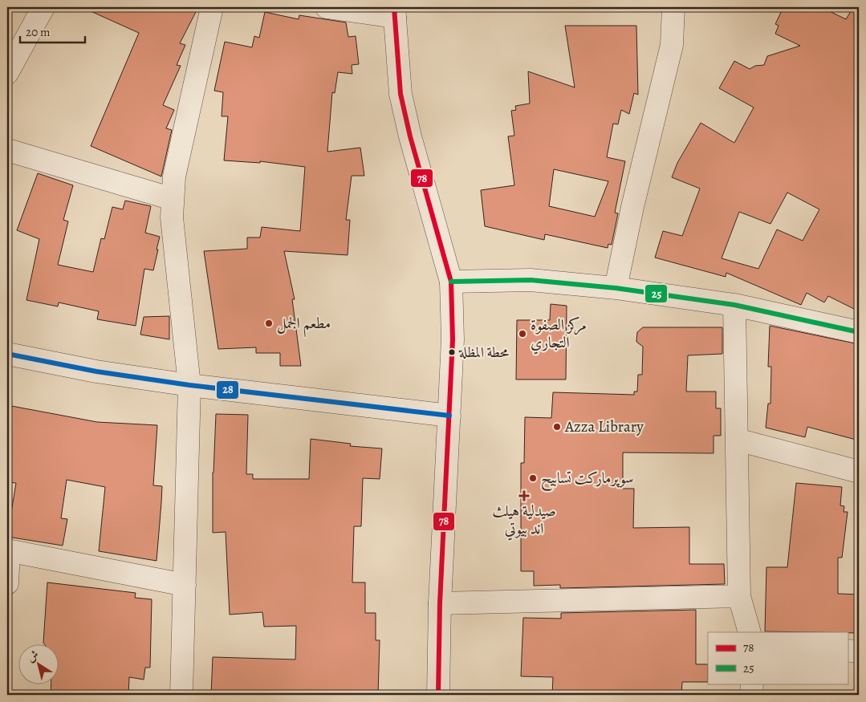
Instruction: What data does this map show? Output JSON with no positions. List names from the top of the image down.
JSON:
{
  "places": {
    "other": [
      "مطعم الجمل",
      "مركز الصفوة التجاري",
      "محطة المظلة",
      "Azza Library",
      "سوپرمارکت تسابيح"
    ],
    "health": ["صيدلية هيلث اند بيوتي"]
  },
  "lines": ["transit line 78", "transit line 25", "transit line 28"],
  "legend": ["78", "25"],
  "scale_bar": "20 m",
  "north": "top left"
}
